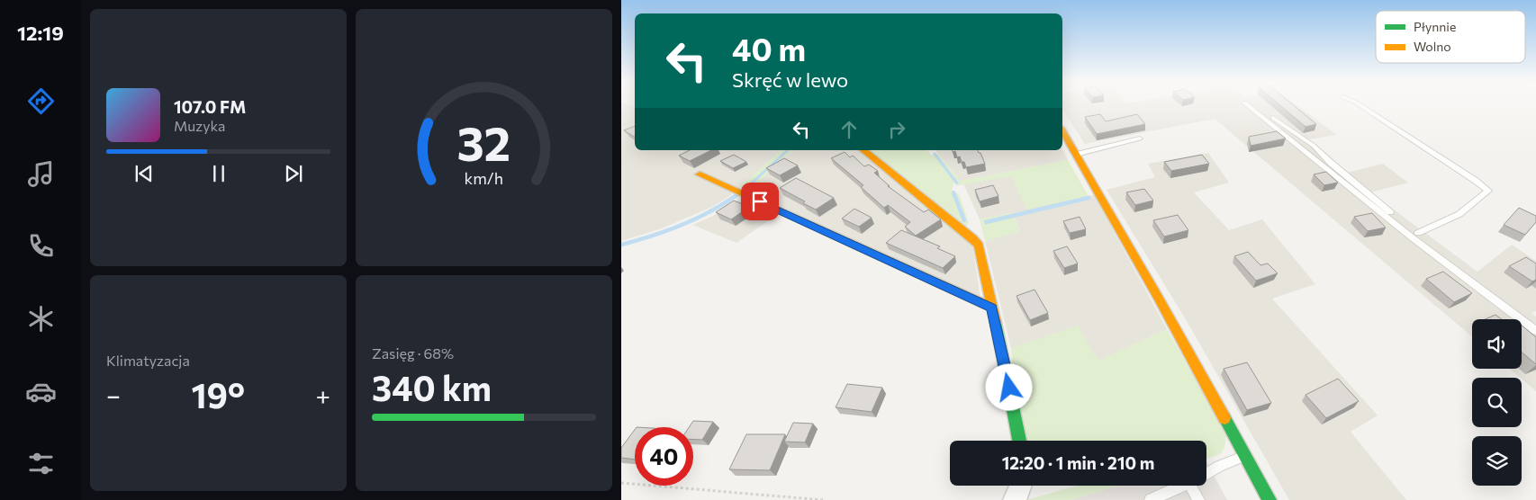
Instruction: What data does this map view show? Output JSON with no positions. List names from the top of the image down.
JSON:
{
  "legend": ["Płynnie", "Wolno"],
  "page": {
    "tabs": "12:19",
    "turn": ["40 m", "Skręć w lewo"],
    "song": ["107.0 FM", "Muzyka"],
    "tile": [
      "Klimatyzacja",
      ["Zasięg · 68%", "340 km"]
    ],
    "heat": ["−", "19°", "+"],
    "limit": "40",
    "trip": "12:20 · 1 min · 210 m",
    "gauge": ["32", "km/h"]
  }
}
